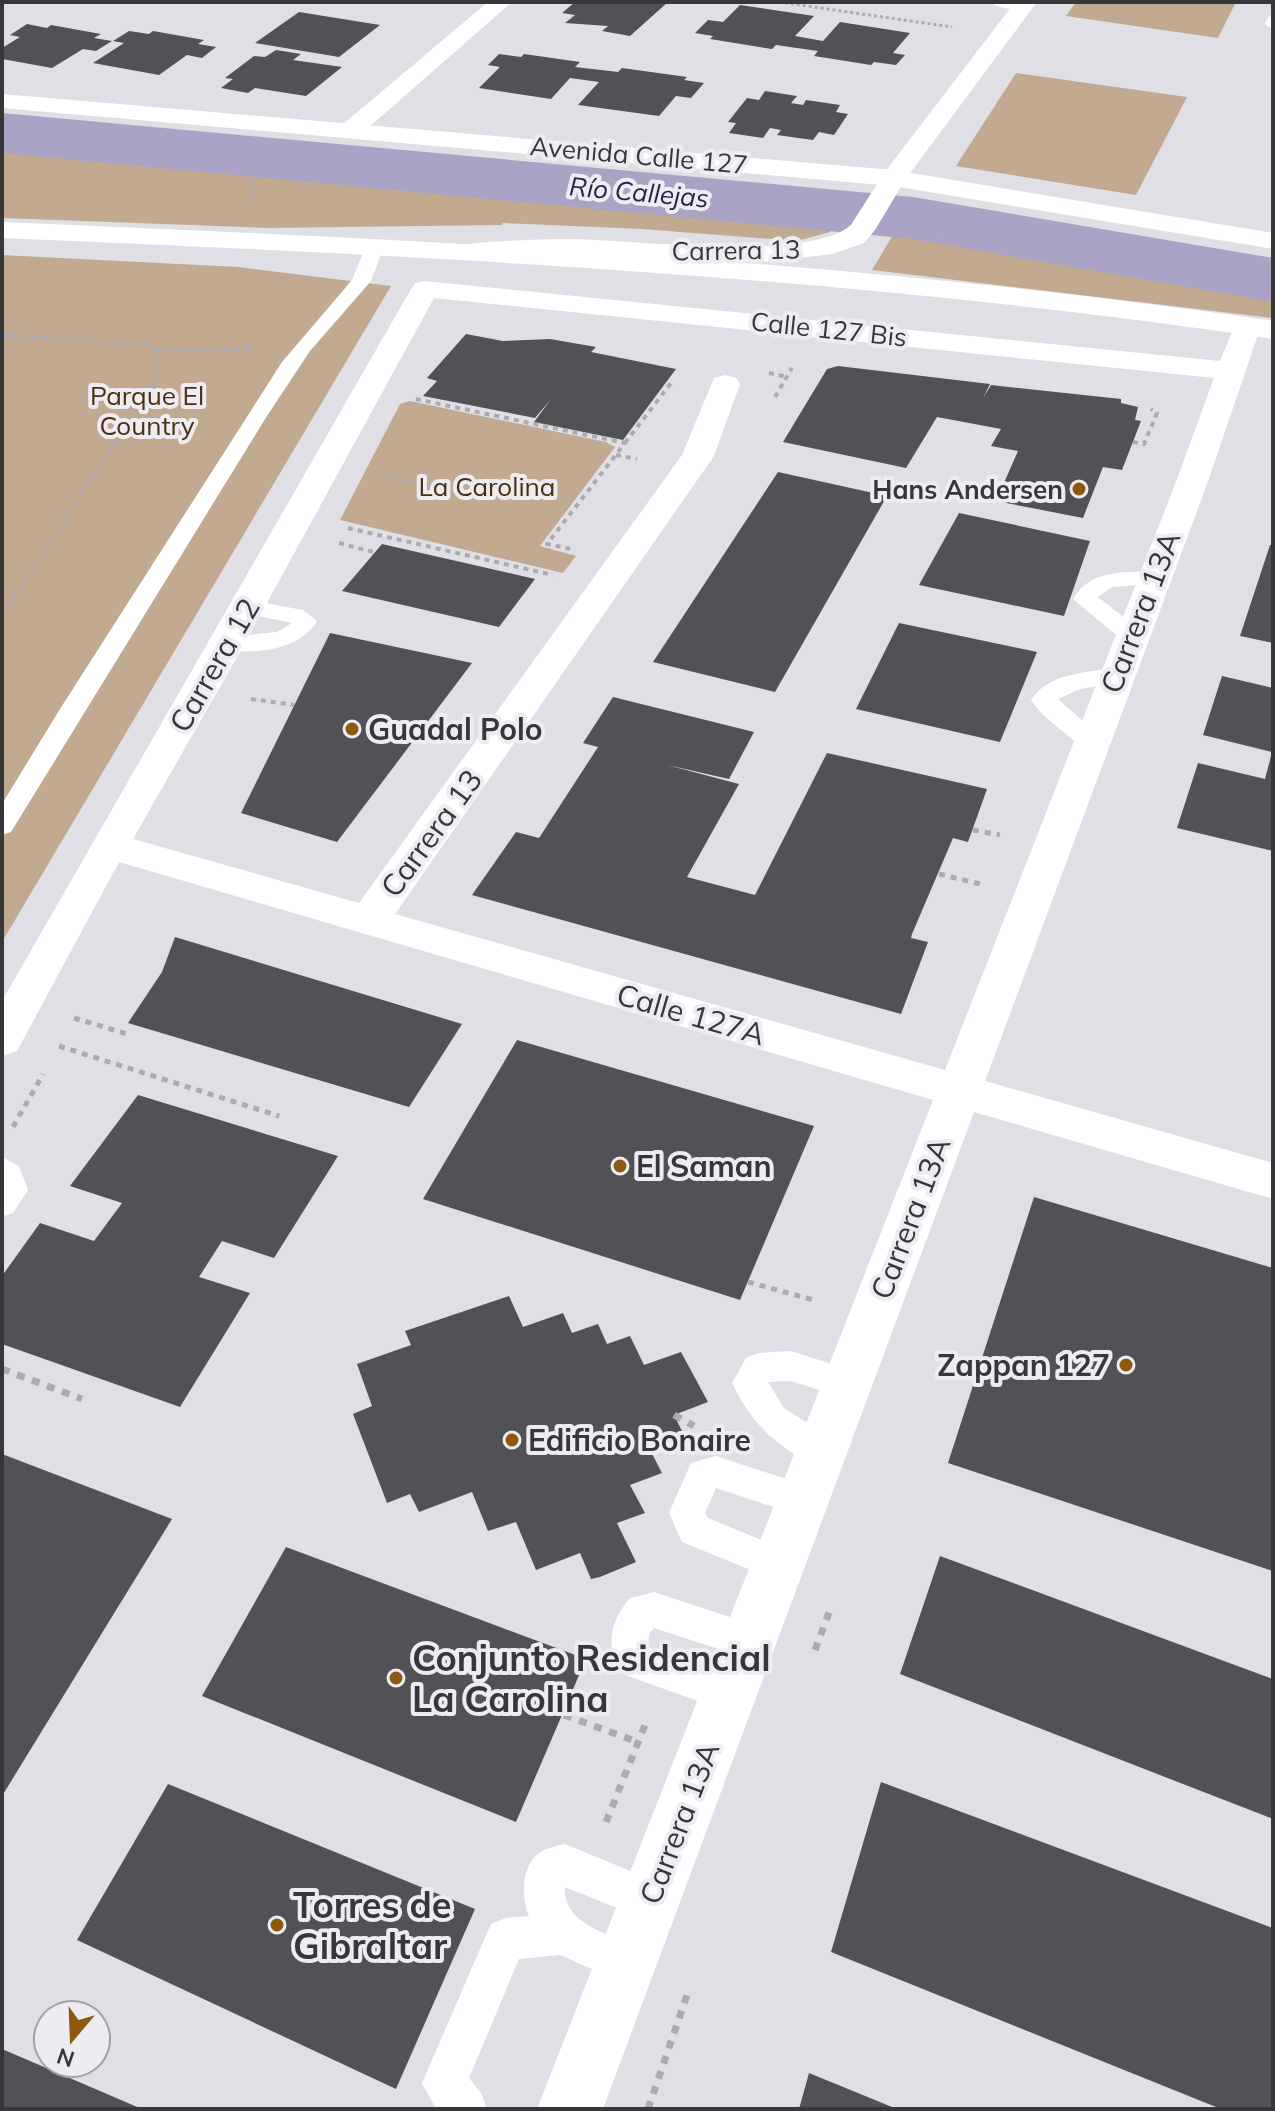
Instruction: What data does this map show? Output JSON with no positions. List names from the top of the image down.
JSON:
{
  "streets": {
    "street": [
      "Avenida Calle 127",
      "Carrera 13",
      "Calle 127 Bis",
      "Carrera 13A",
      "Carrera 12",
      "Calle 127A"
    ]
  },
  "crossings": [
    ["Avenida Calle 127", "Carrera 13"],
    ["Carrera 13", "Calle 127A"],
    ["Calle 127 Bis", "Carrera 13A"],
    ["Calle 127 Bis", "Carrera 12"],
    ["Carrera 13A", "Calle 127A"],
    ["Carrera 12", "Calle 127A"]
  ],
  "water": ["Río Callejas"],
  "parks": ["Parque El Country", "La Carolina"],
  "places": [
    "Hans Andersen",
    "Guadal Polo",
    "El Saman",
    "Zappan 127",
    "Edificio Bonaire",
    "Conjunto Residencial La Carolina",
    "Torres de Gibraltar"
  ],
  "north": "bottom"
}
